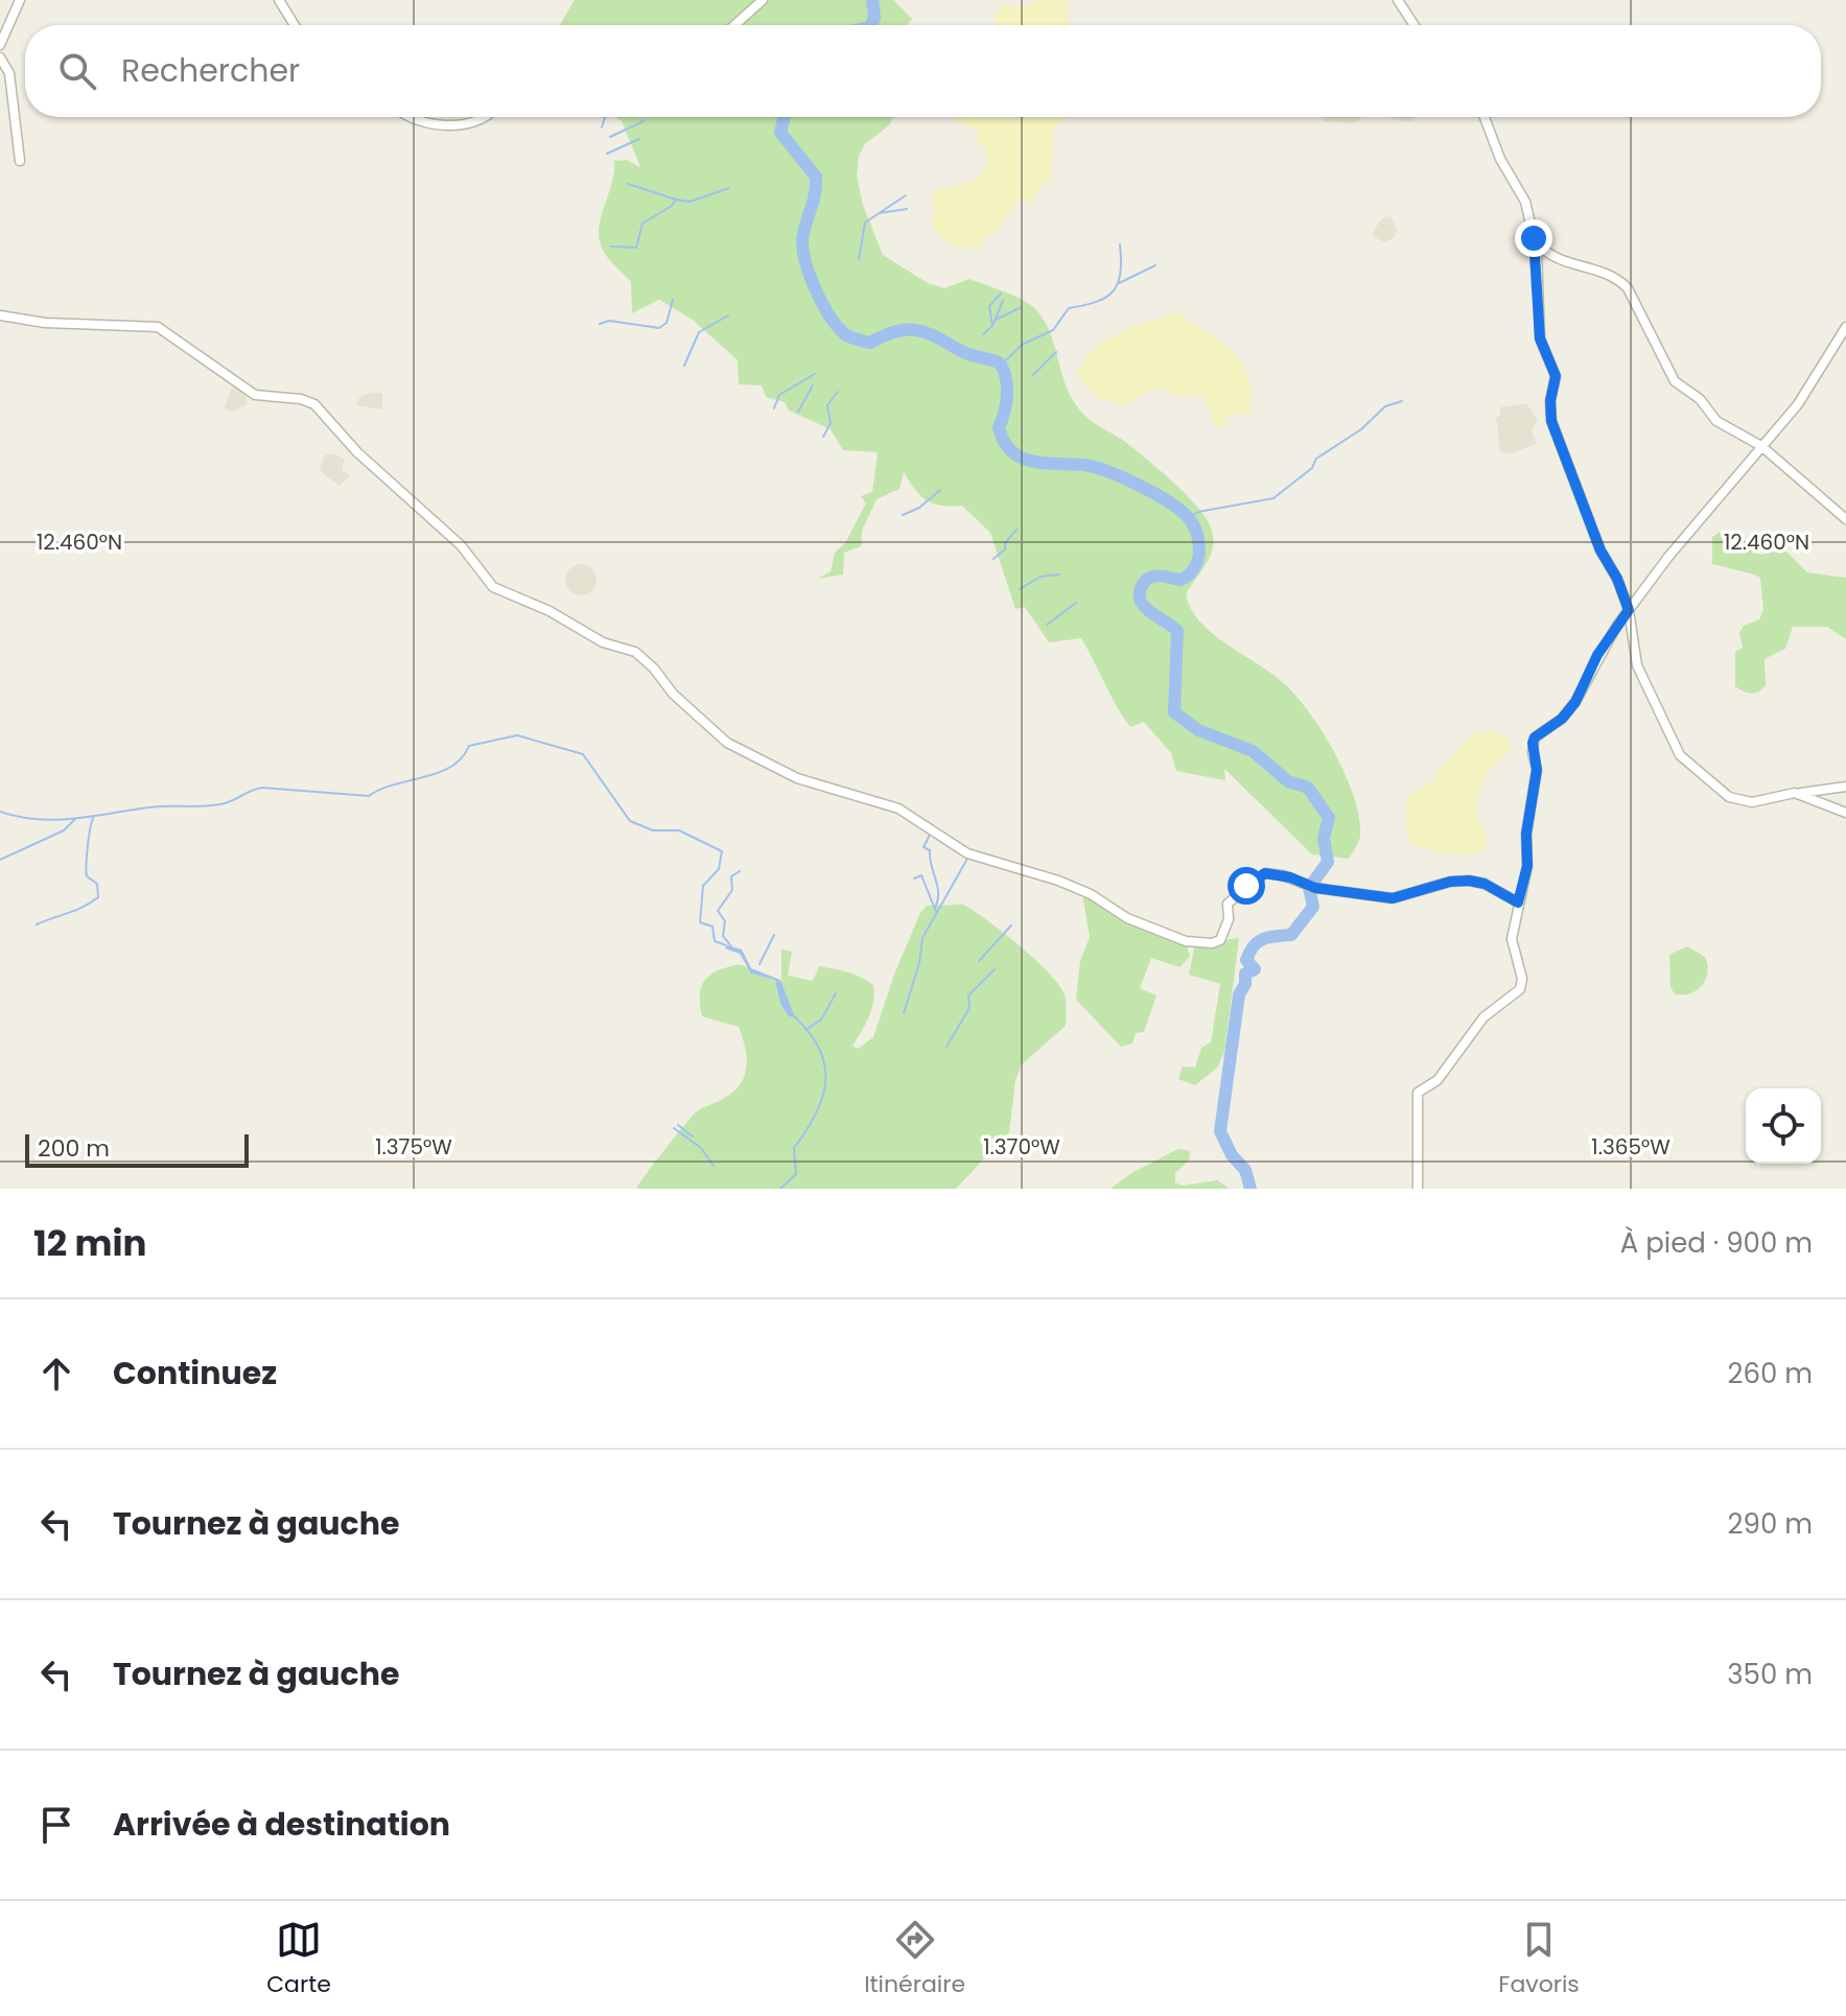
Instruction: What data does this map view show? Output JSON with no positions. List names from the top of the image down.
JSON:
{
  "scale_bar": "200 m",
  "page": {
    "search": "Rechercher",
    "scale": "200 m",
    "heading": ["12 min", "À pied · 900 m"],
    "list": [
      ["Continuez", "260 m"],
      ["Tournez à gauche", "290 m"],
      ["Tournez à gauche", "350 m"],
      "Arrivée à destination"
    ],
    "nav": ["Carte", "Itinéraire", "Favoris"]
  },
  "coordinates": [
    "12.460°N",
    "1.375°W",
    "1.370°W",
    "1.365°W"
  ]
}
